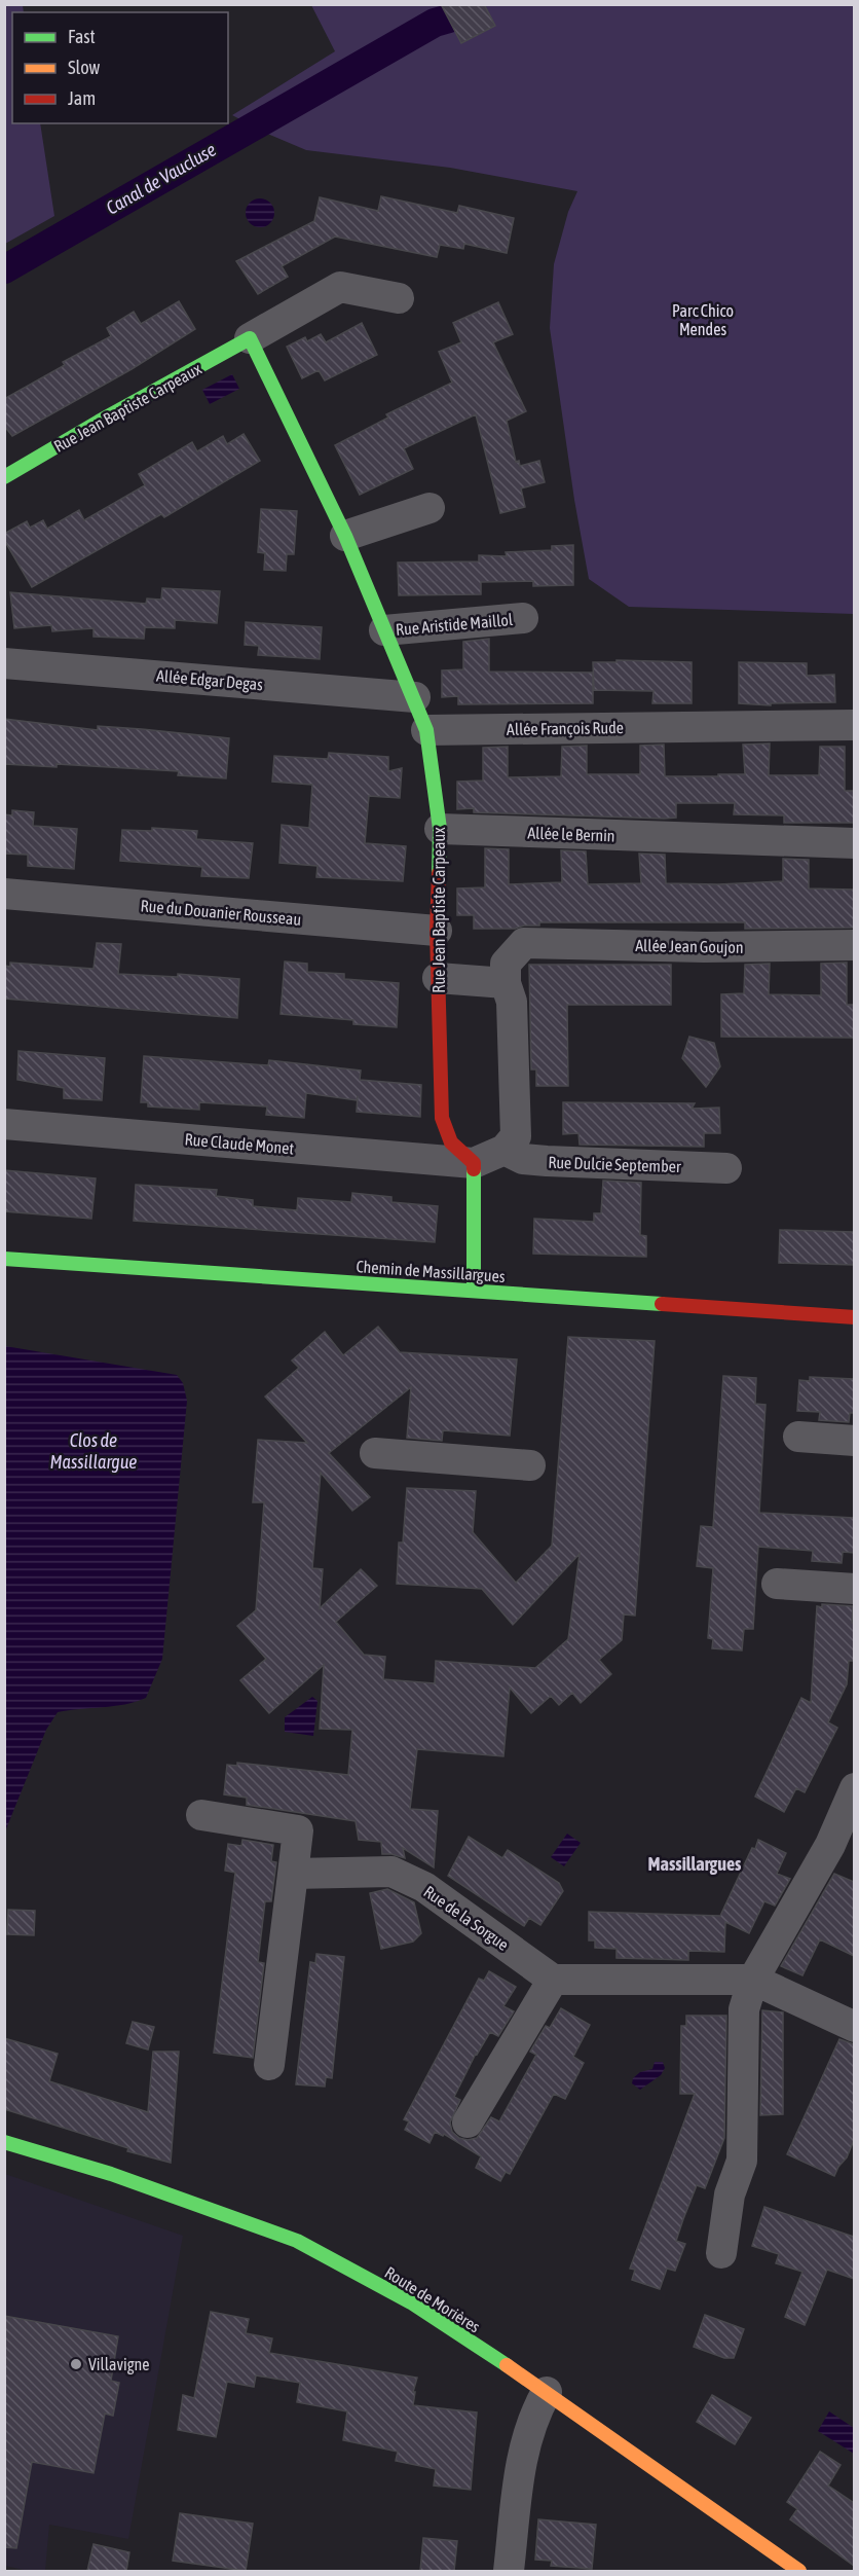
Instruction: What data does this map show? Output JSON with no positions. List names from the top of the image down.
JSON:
{
  "streets": {
    "street": [
      "Rue Jean Baptiste Carpeaux",
      "Rue Aristide Maillol",
      "Allée Edgar Degas",
      "Allée François Rude",
      "Allée le Bernin",
      "Rue du Douanier Rousseau",
      "Allée Jean Goujon",
      "Rue Claude Monet",
      "Rue Dulcie September",
      "Chemin de Massillargues",
      "Rue de la Sorgue",
      "Route de Morières"
    ]
  },
  "crossings": [
    ["Rue Jean Baptiste Carpeaux", "Rue Aristide Maillol"],
    ["Rue Jean Baptiste Carpeaux", "Allée Edgar Degas"],
    ["Rue Jean Baptiste Carpeaux", "Allée François Rude"],
    ["Rue Jean Baptiste Carpeaux", "Allée le Bernin"],
    ["Rue Jean Baptiste Carpeaux", "Rue du Douanier Rousseau"],
    ["Rue Jean Baptiste Carpeaux", "Rue Claude Monet"]
  ],
  "districts": ["Massillargues"],
  "water": ["Canal de Vaucluse", "Clos de Massillargue"],
  "parks": ["Parc Chico Mendes"],
  "places": ["Villavigne"],
  "legend": ["Fast", "Slow", "Jam"]
}
